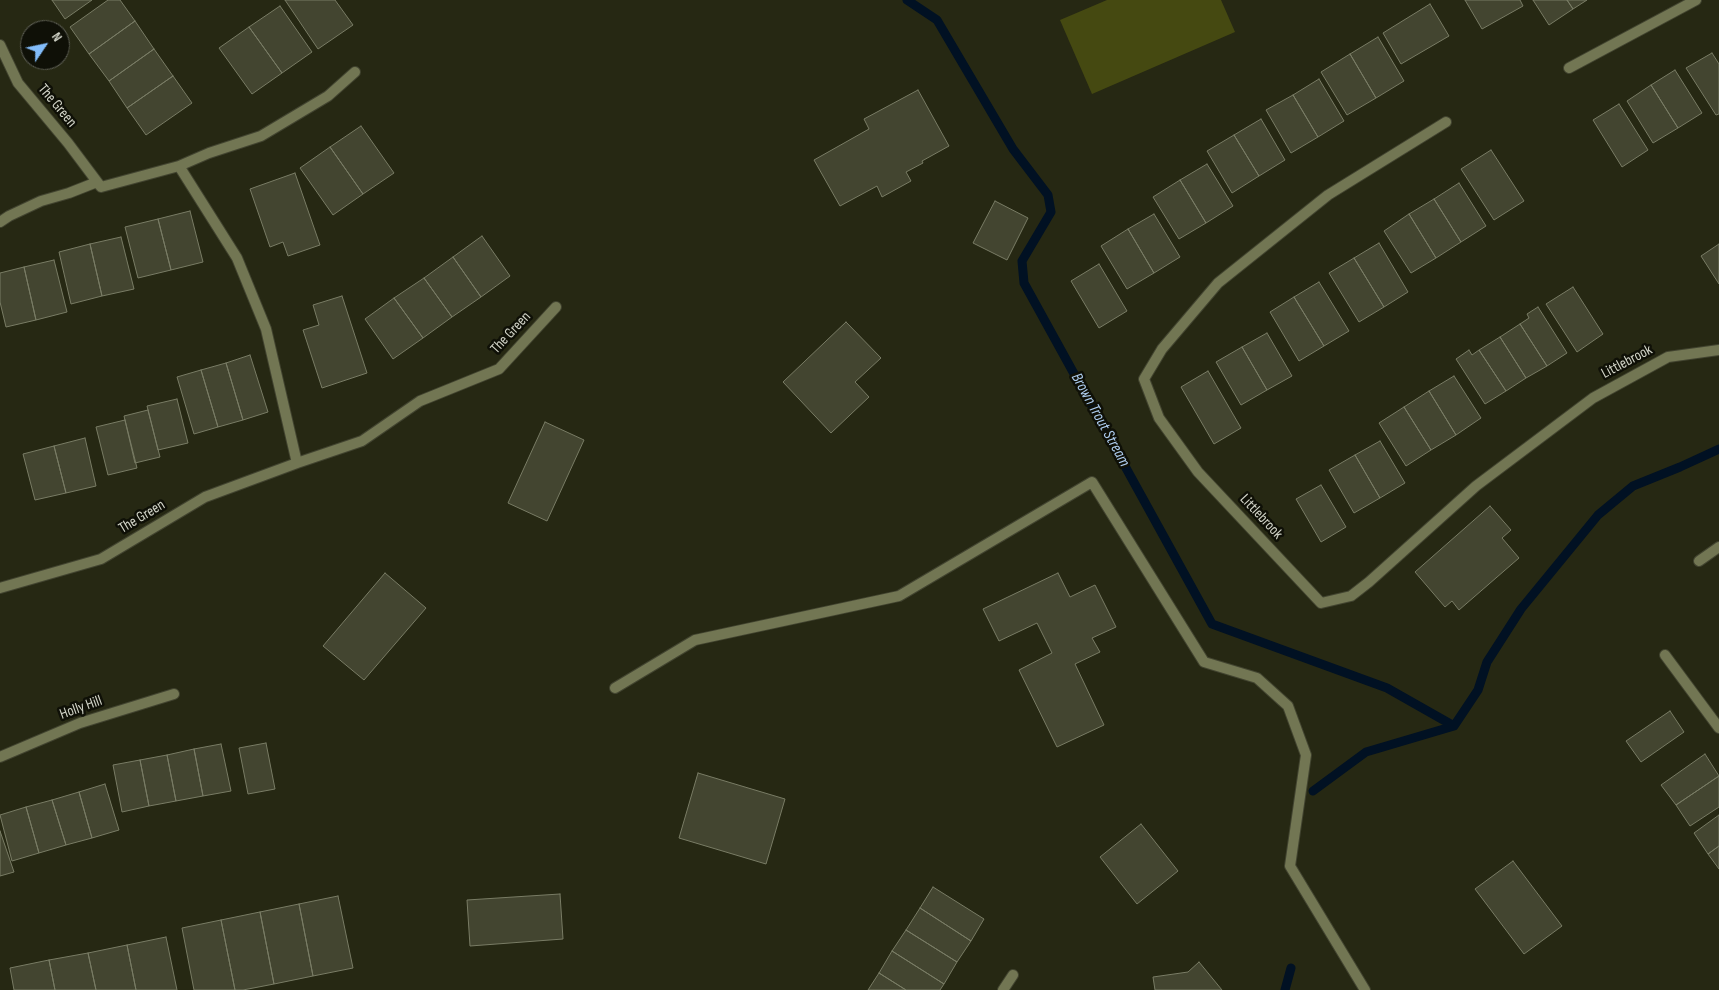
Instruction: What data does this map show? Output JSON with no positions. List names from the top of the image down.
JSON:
{
  "streets": {
    "street": ["The Green", "Littlebrook", "Holly Hill"]
  },
  "water": ["Brown Trout Stream"],
  "north": "top right"
}
